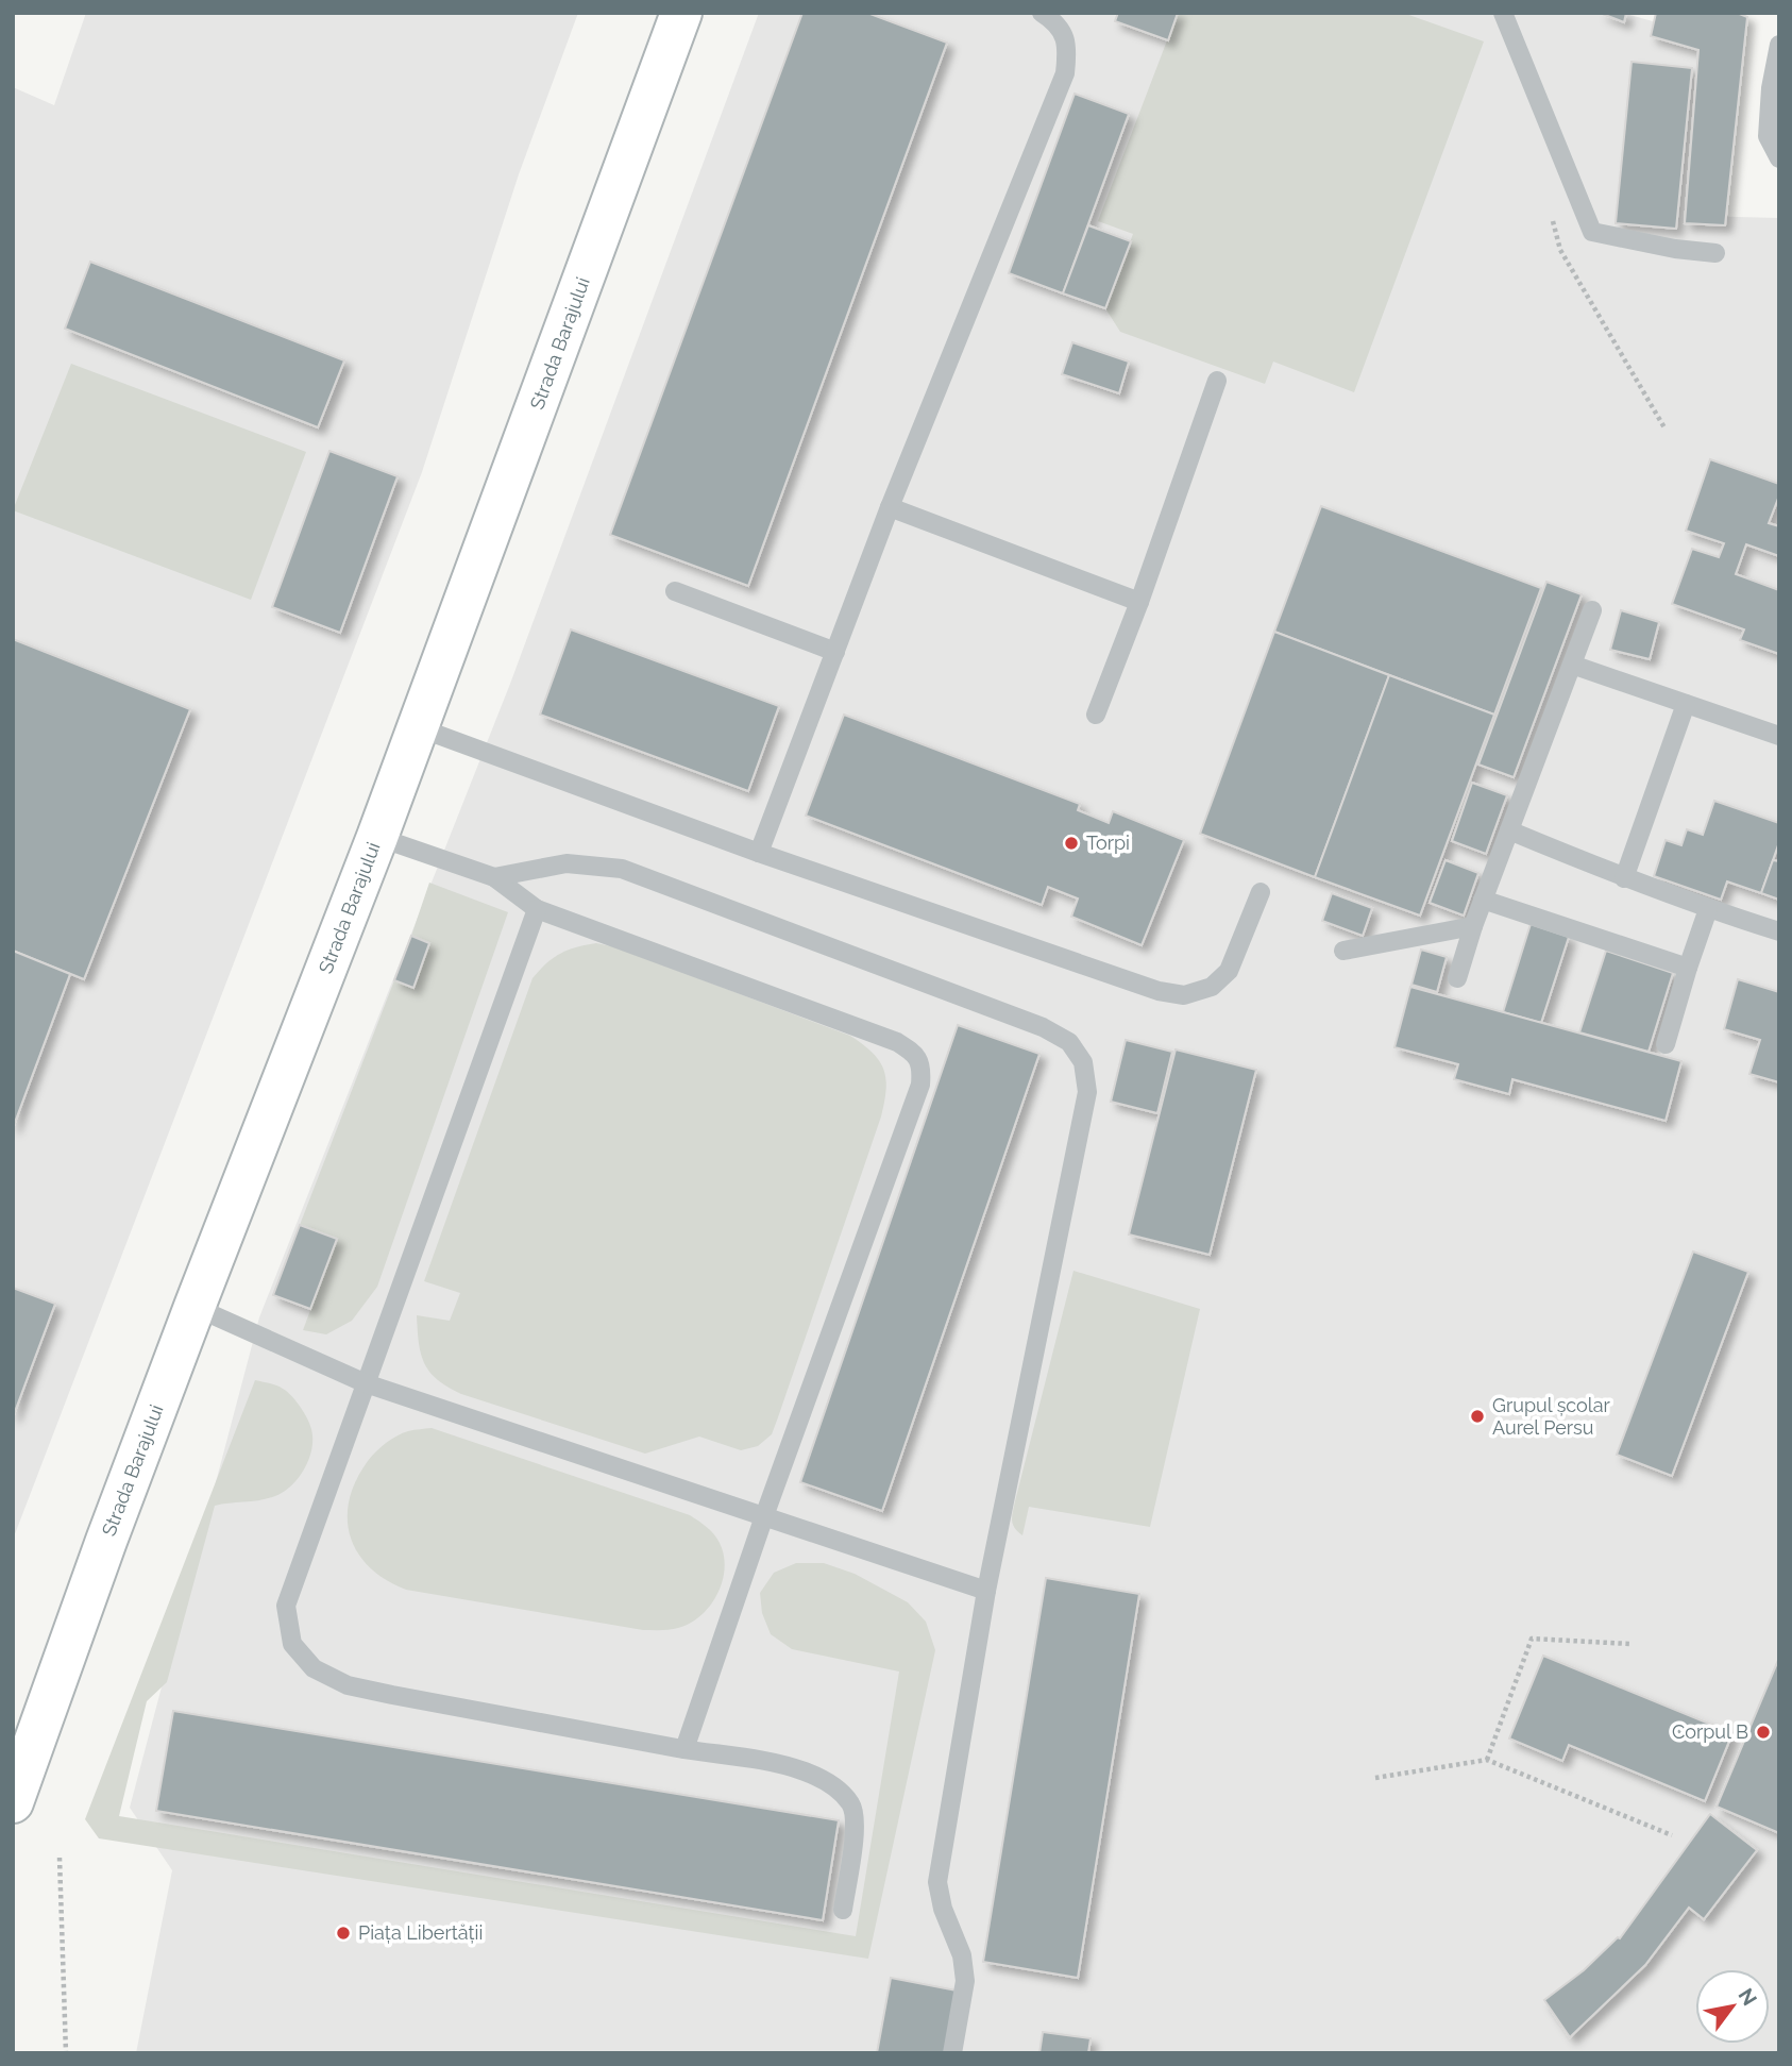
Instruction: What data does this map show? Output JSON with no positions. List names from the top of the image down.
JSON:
{
  "streets": {
    "main road": ["Strada Barajului"]
  },
  "places": [
    "Torpi",
    "Grupul școlar Aurel Persu",
    "Corpul B",
    "Piața Libertății"
  ],
  "north": "top right"
}
